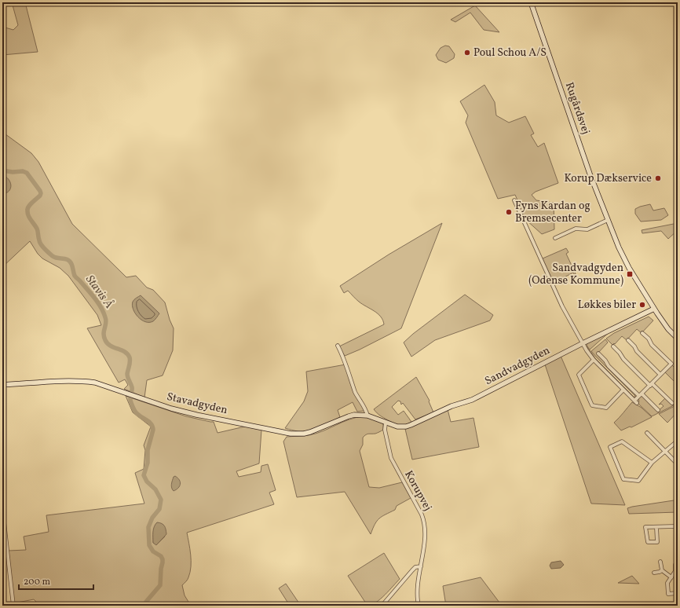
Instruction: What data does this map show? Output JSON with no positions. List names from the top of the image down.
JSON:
{
  "streets": {
    "street": [
      "Rugårdsvej",
      "Sandvadgyden",
      "Stavadgyden",
      "Korupvej"
    ]
  },
  "crossings": [
    ["Rugårdsvej", "Sandvadgyden"],
    ["Sandvadgyden", "Stavadgyden"],
    ["Sandvadgyden", "Korupvej"],
    ["Stavadgyden", "Korupvej"]
  ],
  "water": ["Stavis Å"],
  "places": {
    "other": [
      "Poul Schou A/S",
      "Korup Dækservice",
      "Fyns Kardan og Bremsecenter",
      "Løkkes biler"
    ],
    "transit": ["Sandvadgyden (Odense Kommune)"]
  },
  "scale_bar": "200 m"
}
